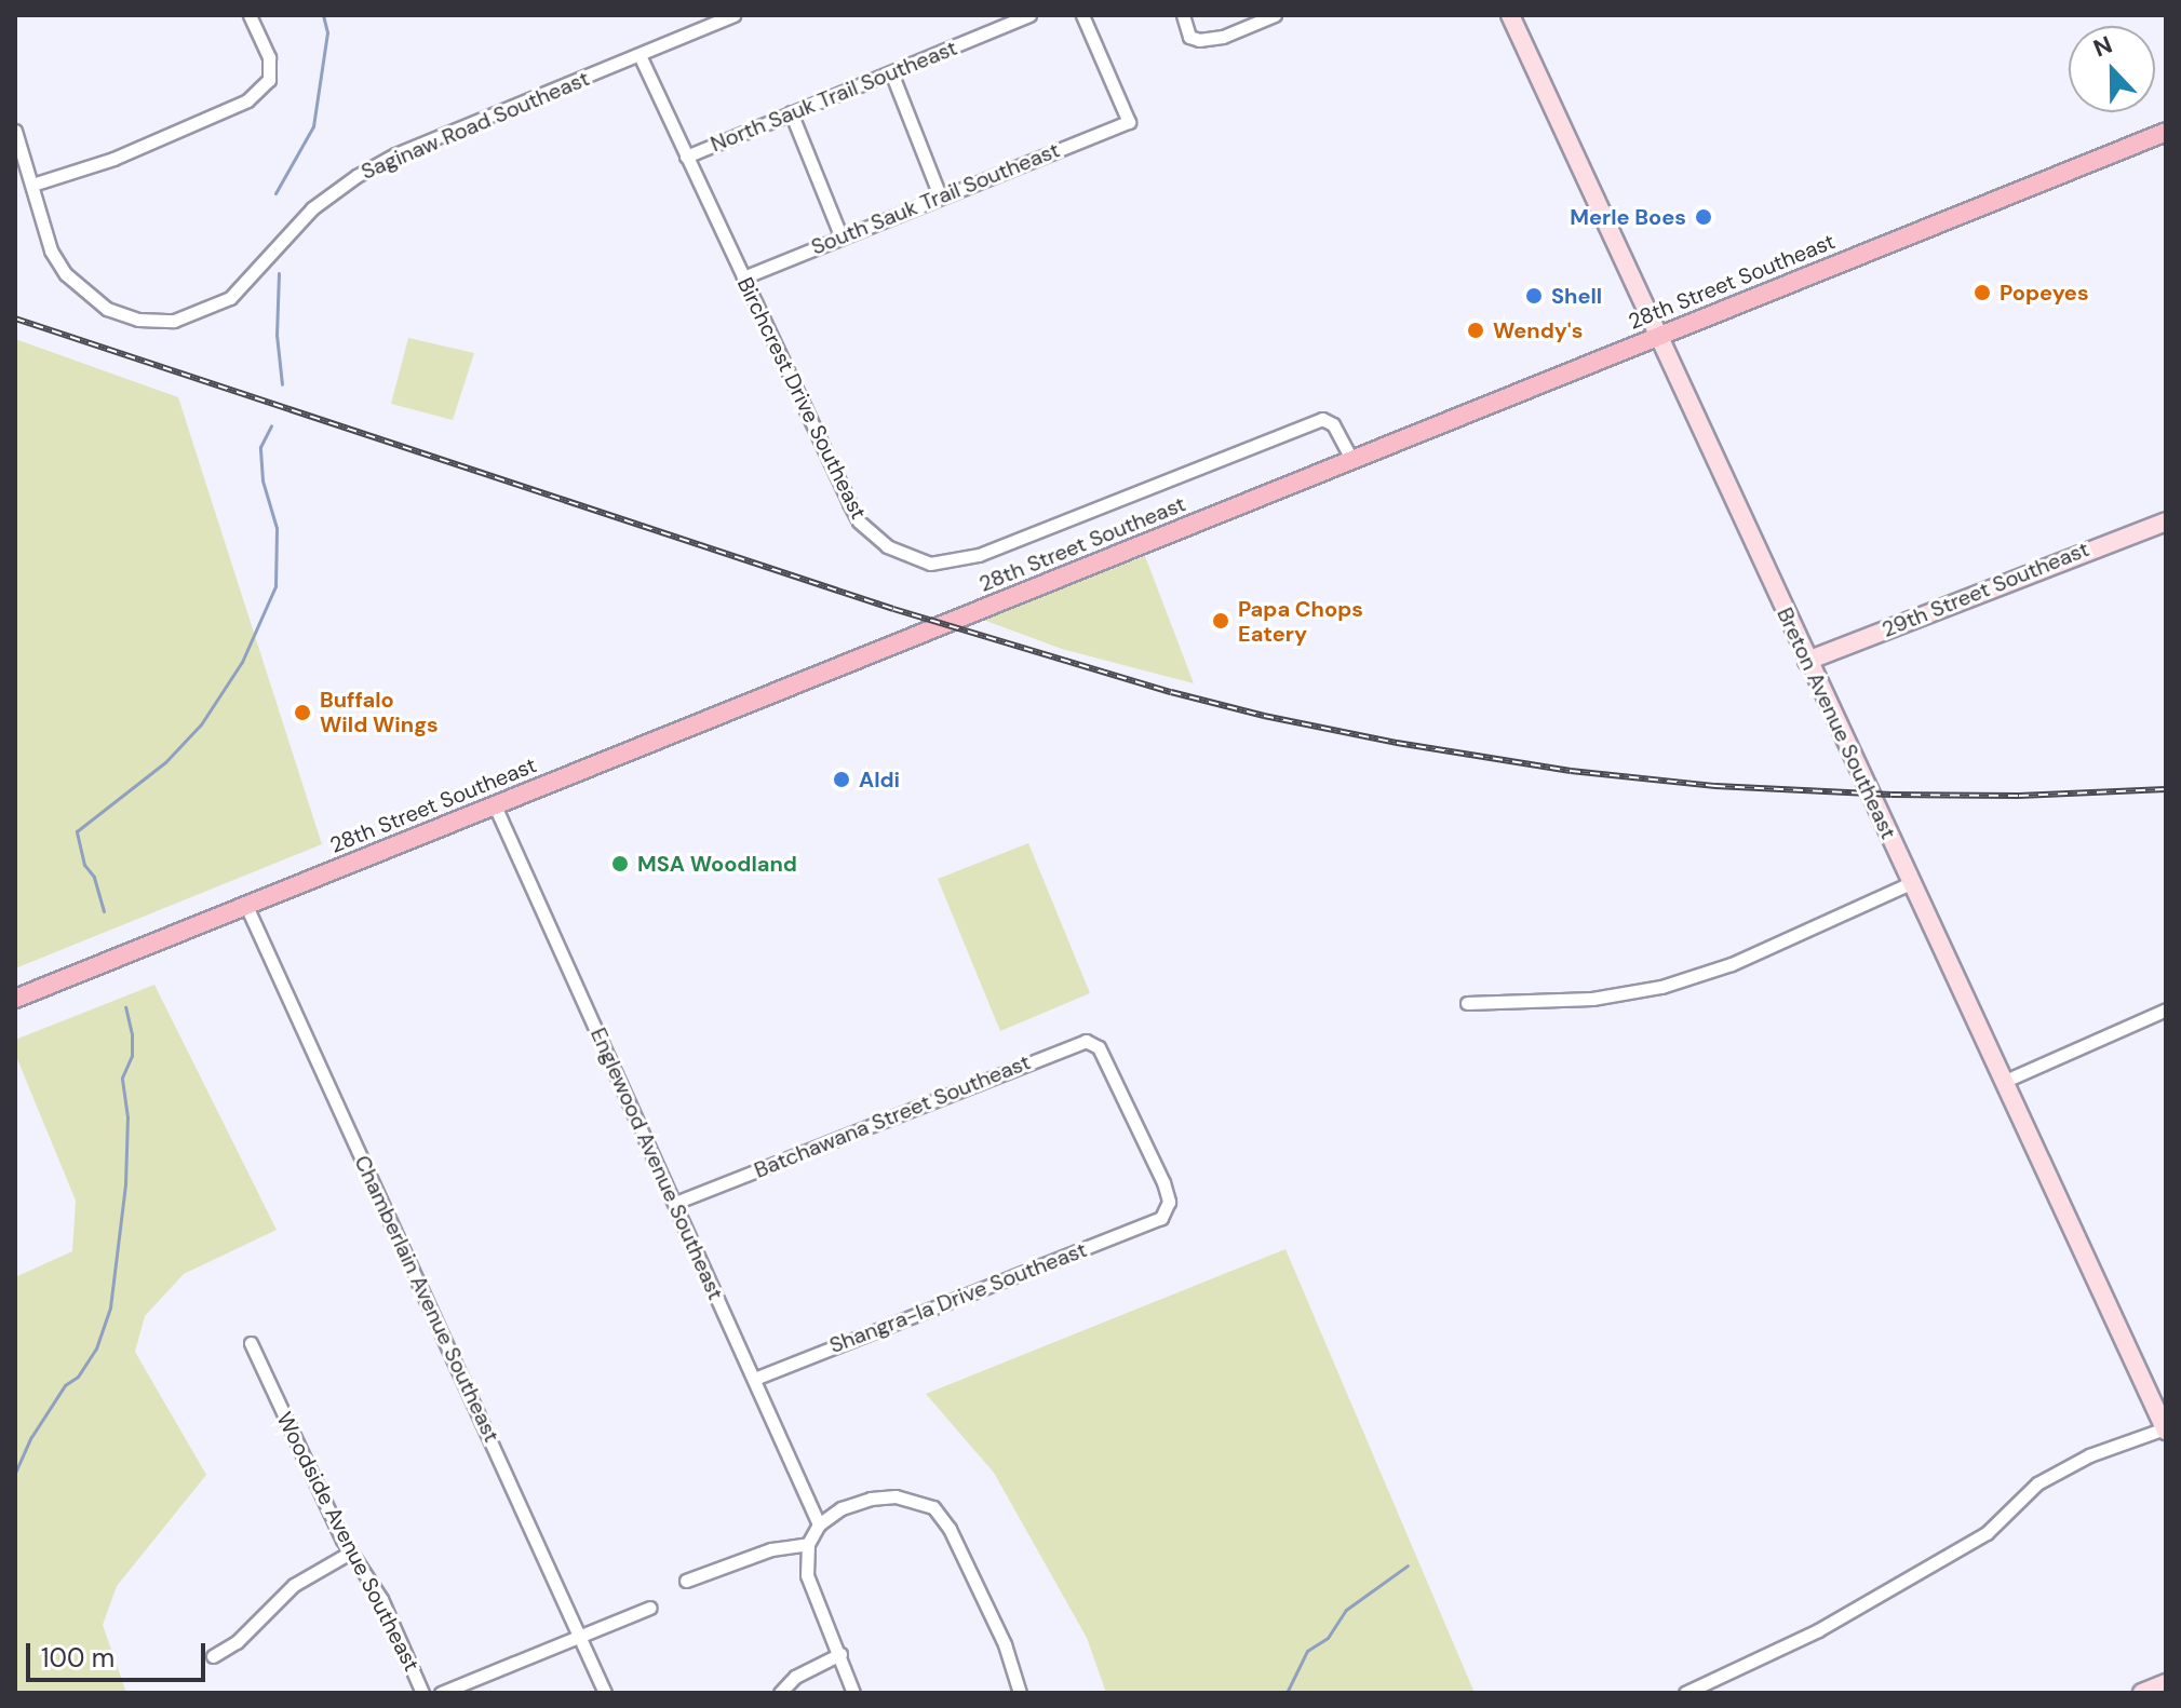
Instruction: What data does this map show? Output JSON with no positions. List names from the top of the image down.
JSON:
{
  "streets": {
    "main road": ["28th Street Southeast", "29th Street Southeast", "Breton Avenue Southeast"],
    "street": [
      "North Sauk Trail Southeast",
      "Saginaw Road Southeast",
      "South Sauk Trail Southeast",
      "Birchcrest Drive Southeast",
      "Batchawana Street Southeast",
      "Englewood Avenue Southeast",
      "Shangra-la Drive Southeast",
      "Chamberlain Avenue Southeast",
      "Woodside Avenue Southeast"
    ]
  },
  "crossings": [
    ["North Sauk Trail Southeast", "Birchcrest Drive Southeast"],
    ["Saginaw Road Southeast", "Birchcrest Drive Southeast"],
    ["South Sauk Trail Southeast", "Birchcrest Drive Southeast"],
    ["28th Street Southeast", "Birchcrest Drive Southeast"],
    ["28th Street Southeast", "Breton Avenue Southeast"],
    ["28th Street Southeast", "Englewood Avenue Southeast"],
    ["28th Street Southeast", "Chamberlain Avenue Southeast"],
    ["29th Street Southeast", "Breton Avenue Southeast"],
    ["Batchawana Street Southeast", "Englewood Avenue Southeast"],
    ["Batchawana Street Southeast", "Shangra-la Drive Southeast"],
    ["Englewood Avenue Southeast", "Shangra-la Drive Southeast"]
  ],
  "places": [
    "Merle Boes",
    "Popeyes",
    "Shell",
    "Wendy's",
    "Papa Chops Eatery",
    "Buffalo Wild Wings",
    "Aldi",
    "MSA Woodland"
  ],
  "scale_bar": "100 m",
  "north": "top"
}
